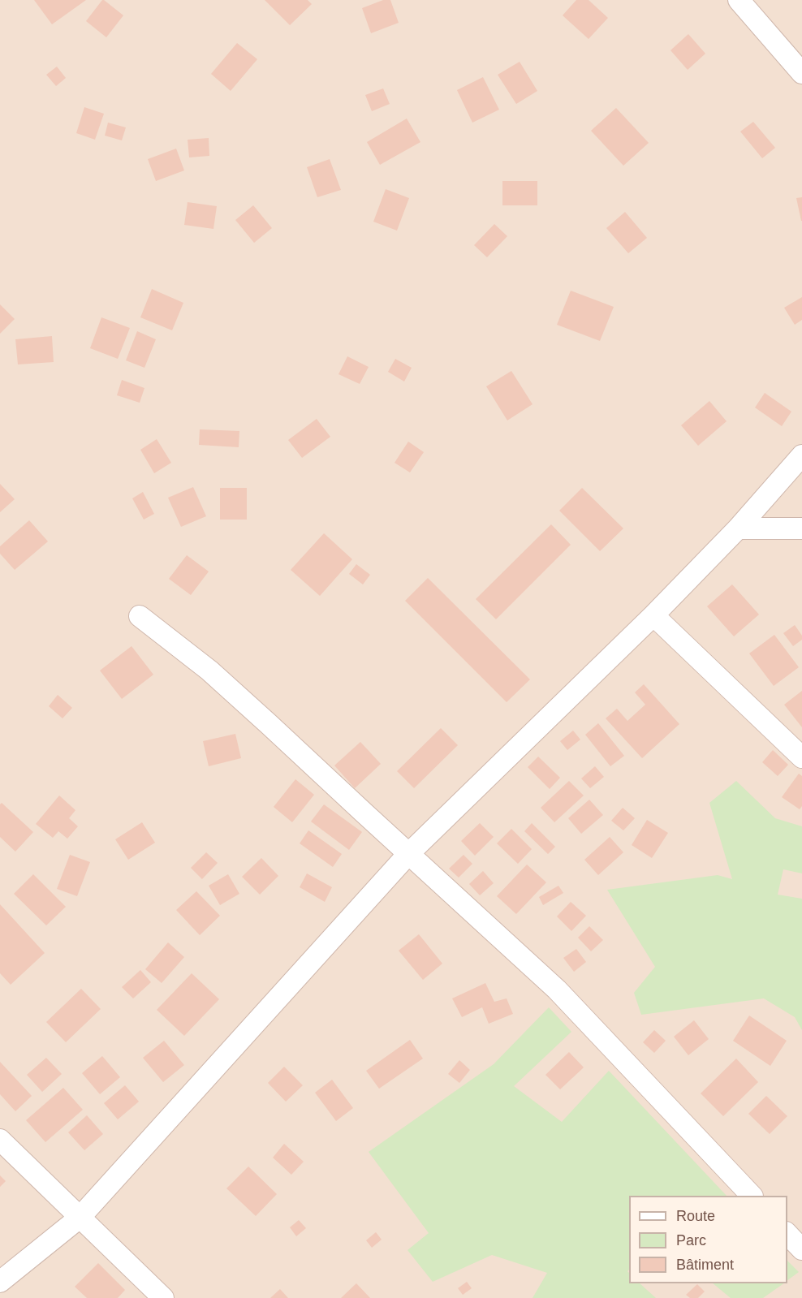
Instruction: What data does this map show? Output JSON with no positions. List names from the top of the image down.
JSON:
{
  "legend": ["Route", "Parc", "Bâtiment"]
}
